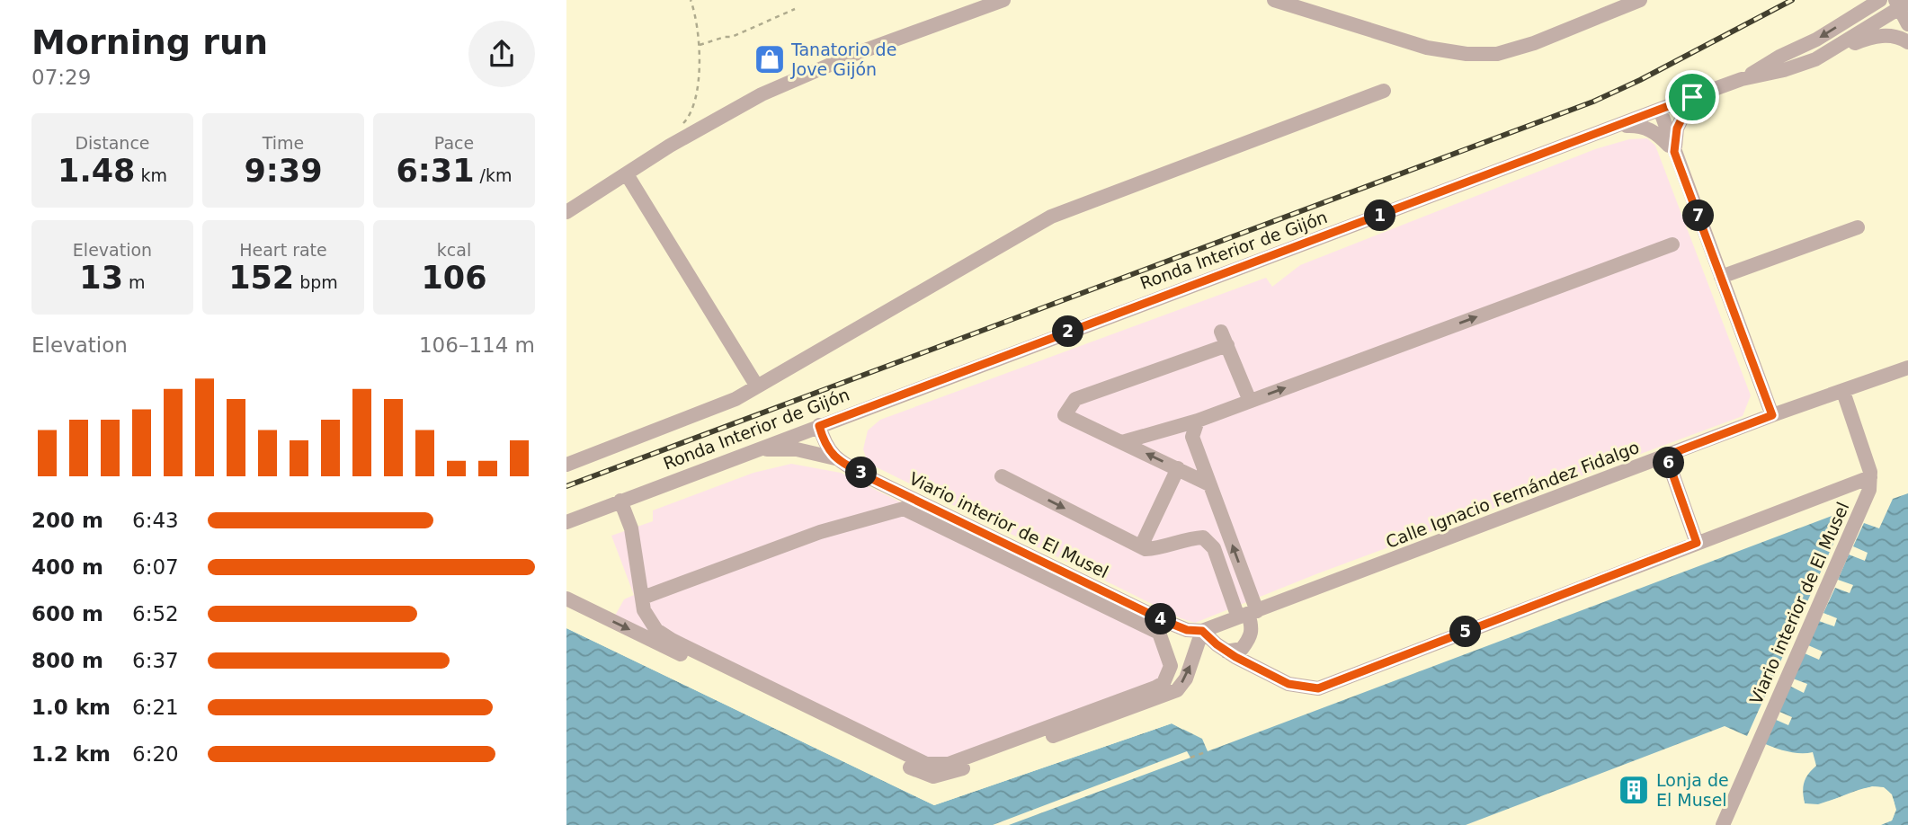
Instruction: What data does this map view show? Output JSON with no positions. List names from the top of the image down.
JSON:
{
  "streets": {
    "street": ["Ronda Interior de Gijón", "Calle Ignacio Fernández Fidalgo", "Viario interior de El Musel"]
  },
  "crossings": [
    ["Ronda Interior de Gijón", "Viario interior de El Musel"],
    ["Calle Ignacio Fernández Fidalgo", "Viario interior de El Musel"]
  ],
  "places": {
    "shop": ["Tanatorio de Jove Gijón"],
    "building": ["Lonja de El Musel"]
  },
  "page": {
    "heading": ["Morning run", "07:29"],
    "stats": [
      ["Distance", "1.48 km"],
      ["Time", "9:39"],
      ["Pace", "6:31 /km"],
      ["Elevation", "13 m"],
      ["Heart rate", "152 bpm"],
      ["kcal", "106"]
    ],
    "pins": [
      "1",
      "7",
      "2",
      "6",
      "3",
      "4",
      "5"
    ],
    "chart": ["Elevation", "106–114 m"],
    "list": [
      {
        "name": "200 m",
        "note": "6:43"
      },
      {
        "name": "400 m",
        "note": "6:07"
      },
      {
        "name": "600 m",
        "note": "6:52"
      },
      {
        "name": "800 m",
        "note": "6:37"
      },
      {
        "name": "1.0 km",
        "note": "6:21"
      },
      {
        "name": "1.2 km",
        "note": "6:20"
      }
    ]
  }
}
